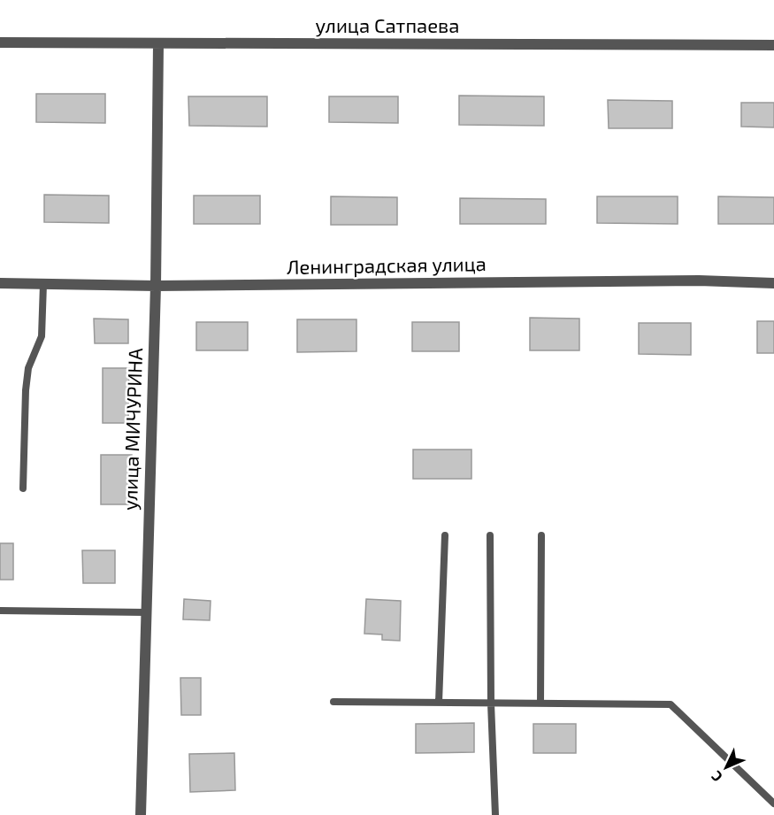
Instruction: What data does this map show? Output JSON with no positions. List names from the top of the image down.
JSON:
{
  "streets": {
    "street": ["улица Сатпаева", "Ленинградская улица", "улица МИЧУРИНА"]
  },
  "crossings": [
    ["улица Сатпаева", "улица МИЧУРИНА"],
    ["Ленинградская улица", "улица МИЧУРИНА"]
  ],
  "north": "bottom left"
}
